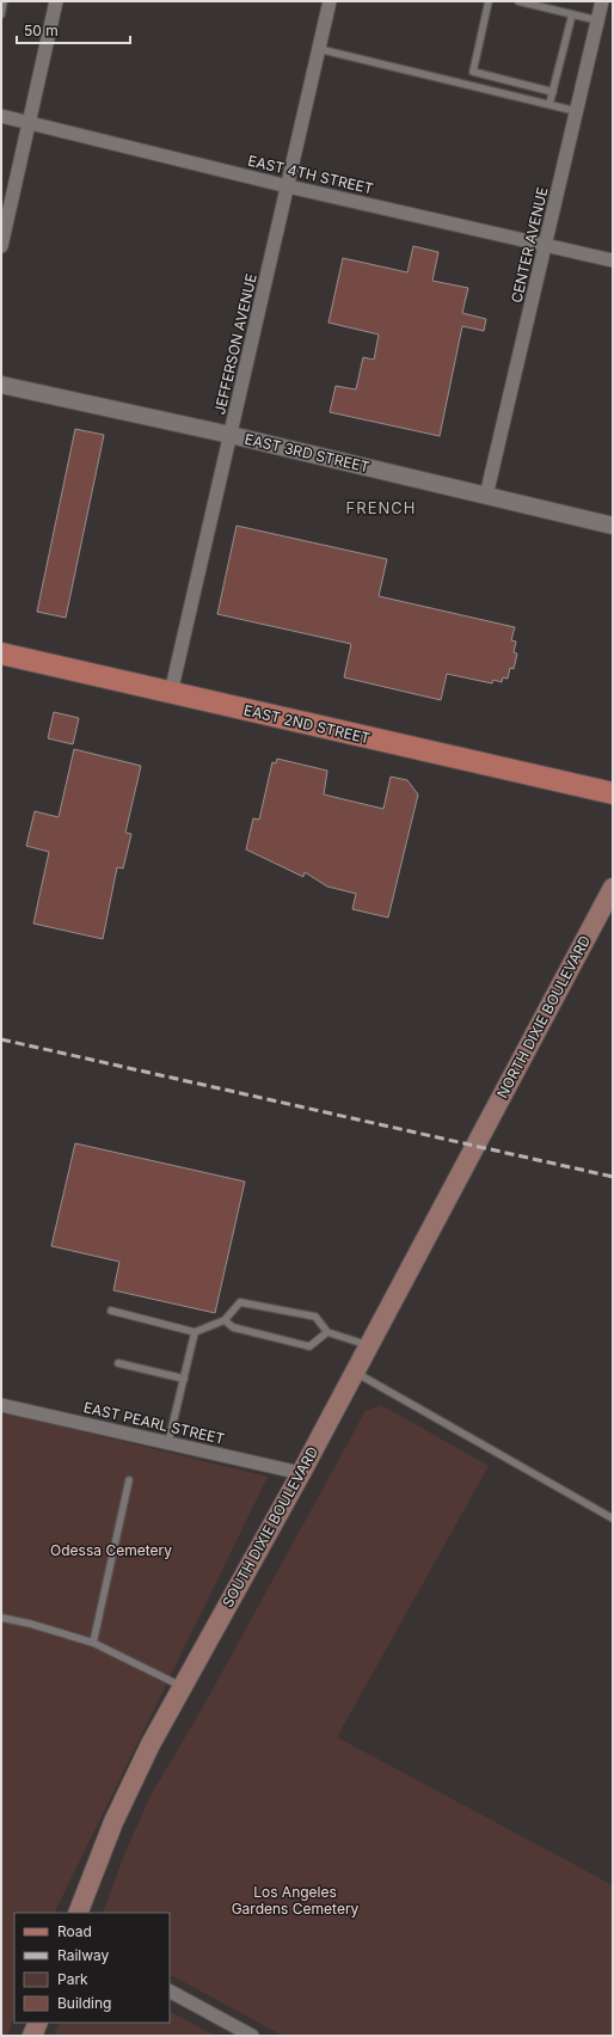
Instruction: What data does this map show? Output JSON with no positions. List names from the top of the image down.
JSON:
{
  "streets": {
    "main road": ["EAST 2ND STREET", "NORTH DIXIE BOULEVARD", "SOUTH DIXIE BOULEVARD"],
    "street": [
      "EAST 4TH STREET",
      "CENTER AVENUE",
      "JEFFERSON AVENUE",
      "EAST 3RD STREET",
      "EAST PEARL STREET"
    ]
  },
  "crossings": [
    ["EAST 4TH STREET", "CENTER AVENUE"],
    ["EAST 4TH STREET", "JEFFERSON AVENUE"],
    ["CENTER AVENUE", "EAST 3RD STREET"],
    ["JEFFERSON AVENUE", "EAST 3RD STREET"],
    ["JEFFERSON AVENUE", "EAST 2ND STREET"],
    ["NORTH DIXIE BOULEVARD", "SOUTH DIXIE BOULEVARD"],
    ["EAST PEARL STREET", "SOUTH DIXIE BOULEVARD"]
  ],
  "districts": ["FRENCH"],
  "parks": ["Odessa Cemetery", "Los Angeles Gardens Cemetery"],
  "legend": [
    "Road",
    "Railway",
    "Park",
    "Building"
  ],
  "scale_bar": "50 m"
}
